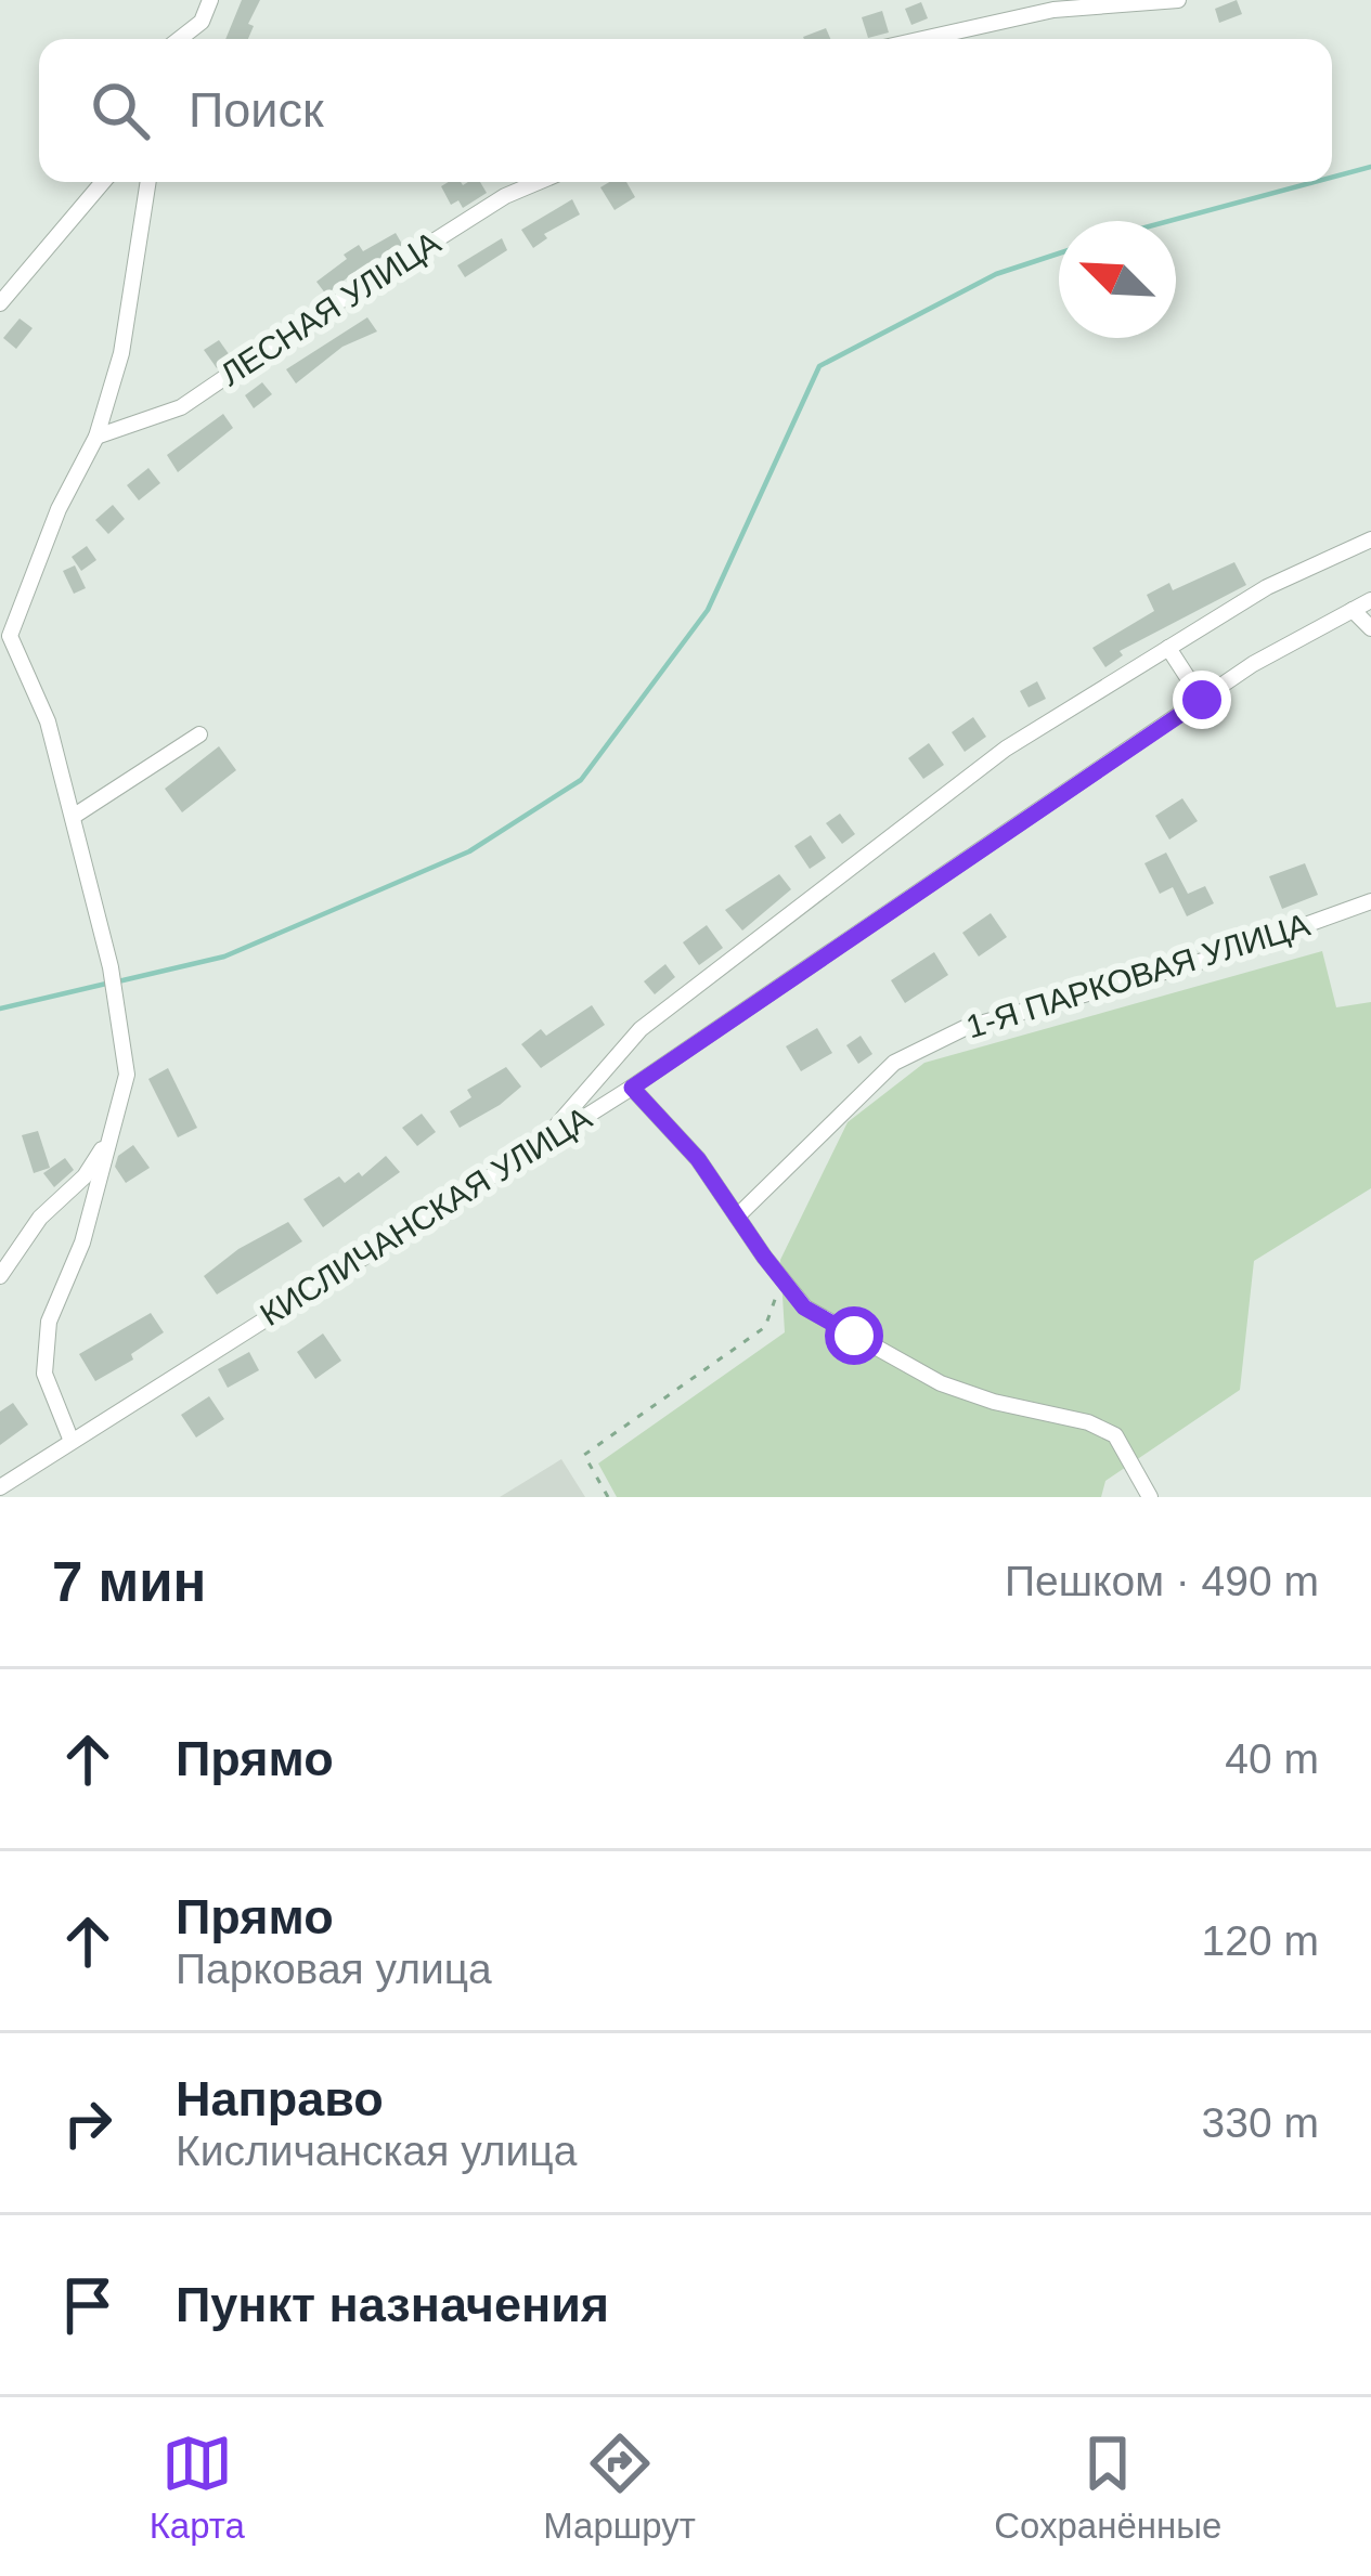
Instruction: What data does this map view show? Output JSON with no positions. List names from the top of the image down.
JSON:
{
  "streets": {
    "street": ["ЛЕСНАЯ УЛИЦА", "1-Я ПАРКОВАЯ УЛИЦА", "КИСЛИЧАНСКАЯ УЛИЦА"]
  },
  "north": "top left",
  "page": {
    "search": "Поиск",
    "heading": ["7 мин", "Пешком · 490 m"],
    "list": [
      ["Прямо", "40 m"],
      ["Прямо", "Парковая улица", "120 m"],
      ["Направо", "Кисличанская улица", "330 m"],
      "Пункт назначения"
    ],
    "nav": ["Карта", "Маршрут", "Сохранённые"]
  }
}
